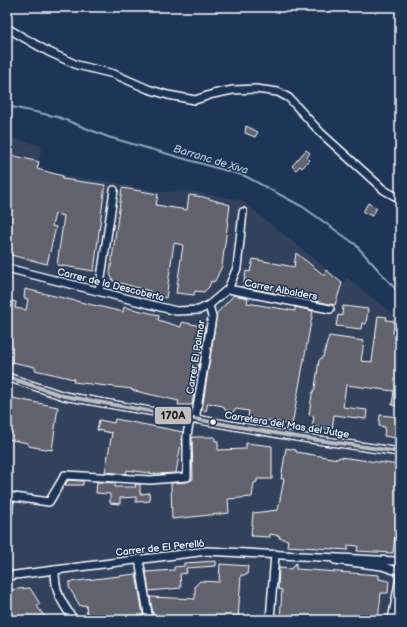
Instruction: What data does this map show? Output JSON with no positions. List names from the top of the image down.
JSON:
{
  "streets": {
    "street": [
      "Carrer de la Descoberta",
      "Carrer Albalders",
      "Carrer El Palmar",
      "Carretera del Mas del Jutge",
      "Carrer de El Perelló"
    ]
  },
  "crossings": [
    ["Carrer de la Descoberta", "Carrer El Palmar"],
    ["Carrer El Palmar", "Carretera del Mas del Jutge"]
  ],
  "water": ["Barranc de Xiva"],
  "lines": ["transit line 170A"]
}
